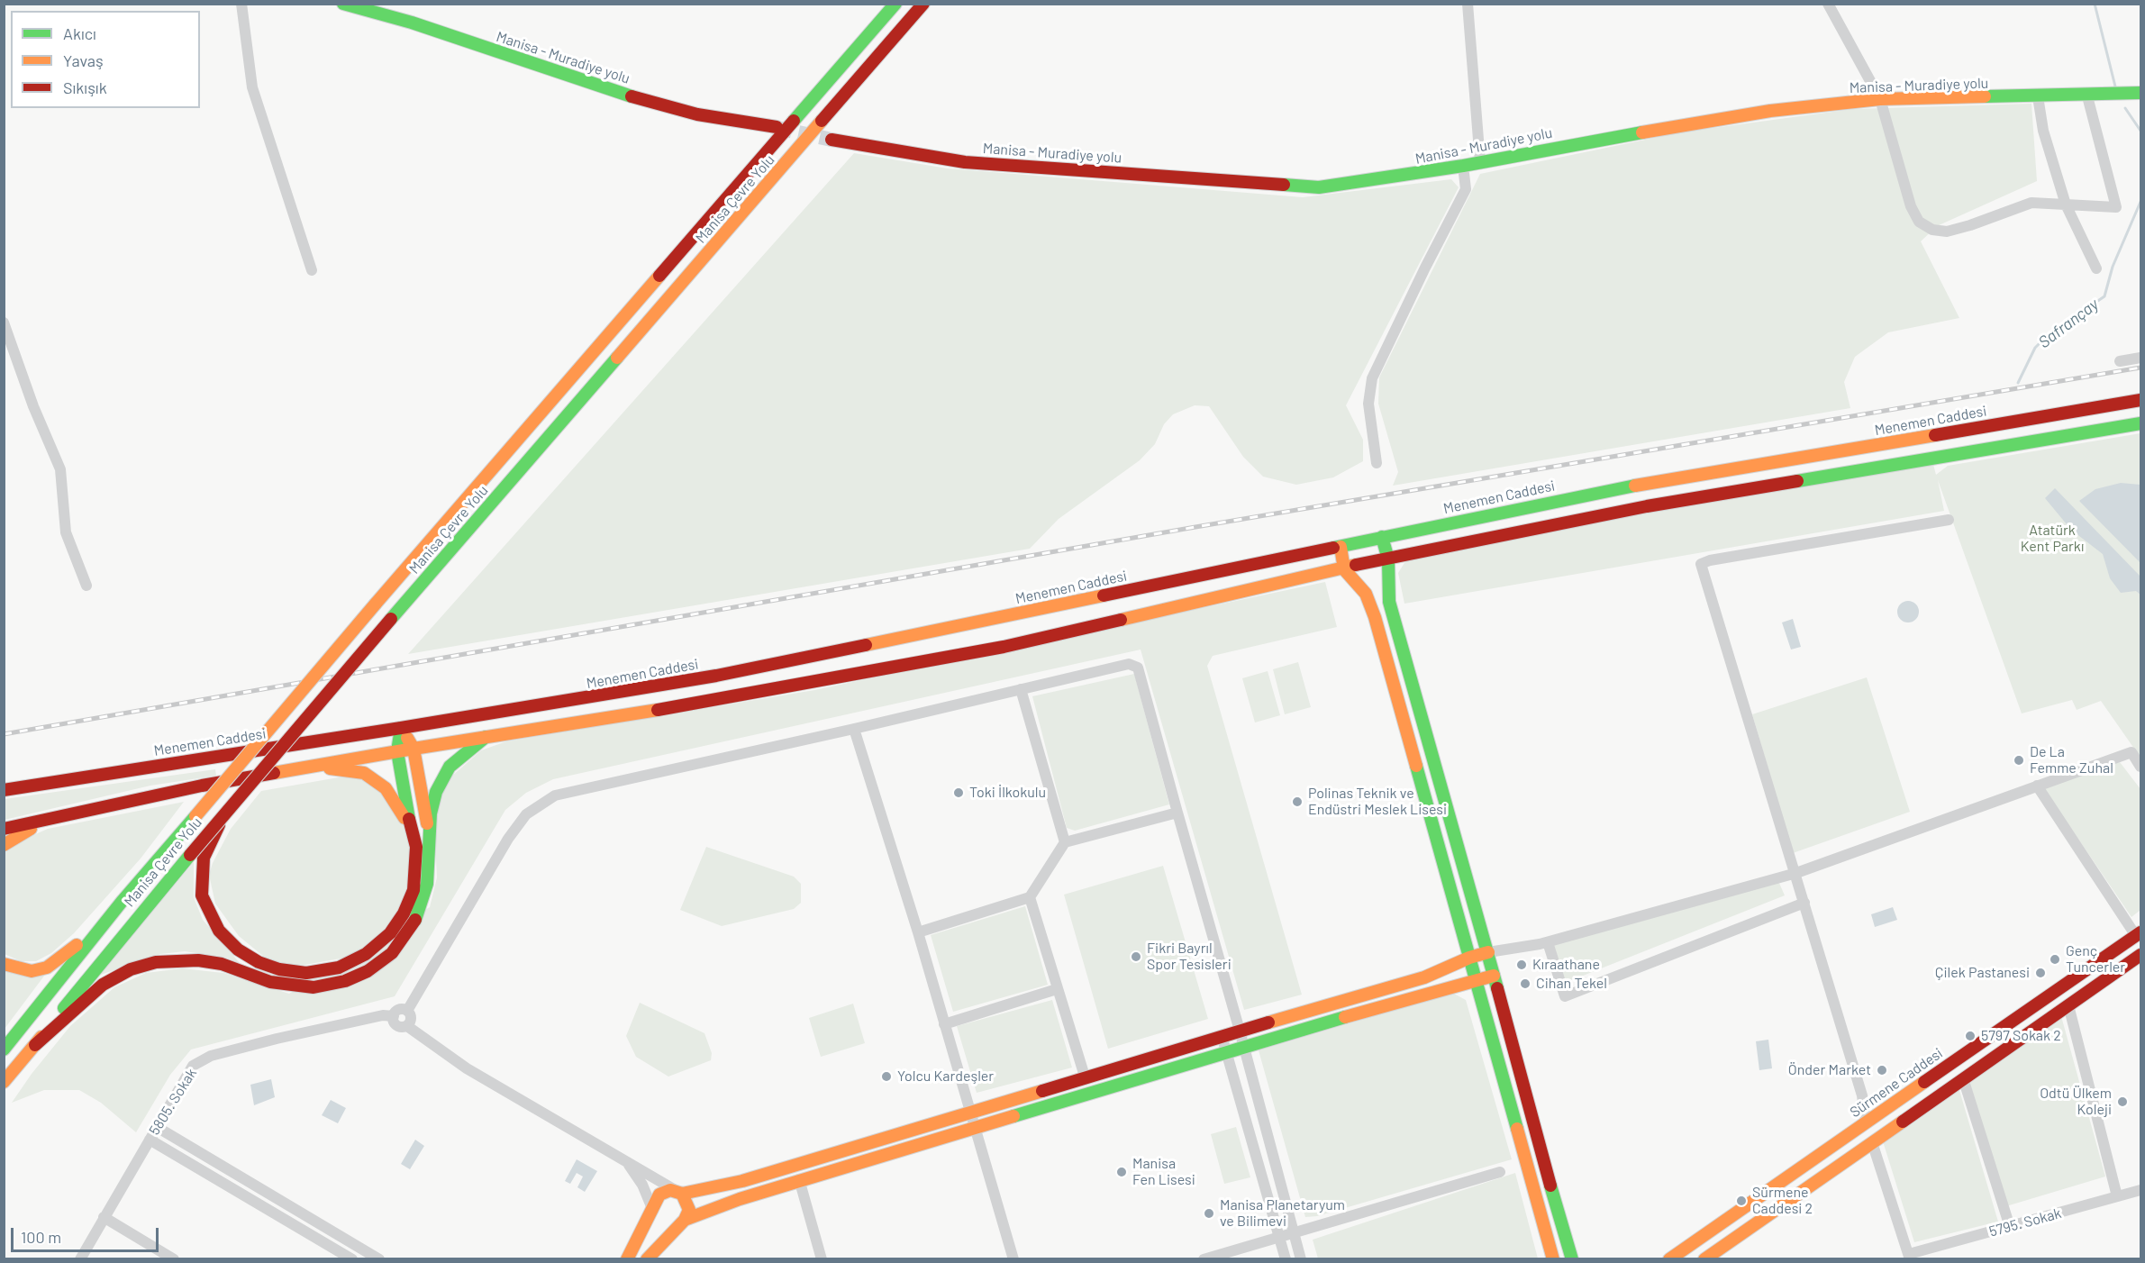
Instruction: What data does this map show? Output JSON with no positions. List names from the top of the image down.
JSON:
{
  "streets": {
    "main road": [
      "Manisa - Muradiye yolu",
      "Manisa Çevre Yolu",
      "Menemen Caddesi",
      "Sürmene Caddesi"
    ],
    "street": ["5805. Sokak", "5795. Sokak"]
  },
  "water": ["Safrançay"],
  "parks": ["Atatürk Kent Parkı"],
  "places": [
    "De La Femme Zuhal",
    "Toki İlkokulu",
    "Polinas Teknik ve Endüstri Meslek Lisesi",
    "Fikri Bayrıl Spor Tesisleri",
    "Genç Tuncerler",
    "Kıraathane",
    "Çilek Pastanesi",
    "Cihan Tekel",
    "5797 Sokak 2",
    "Önder Market",
    "Yolcu Kardeşler",
    "Odtü Ülkem Koleji",
    "Manisa Fen Lisesi",
    "Sürmene Caddesi 2",
    "Manisa Planetaryum ve Bilimevi"
  ],
  "legend": ["Akıcı", "Yavaş", "Sıkışık"],
  "scale_bar": "100 m"
}
